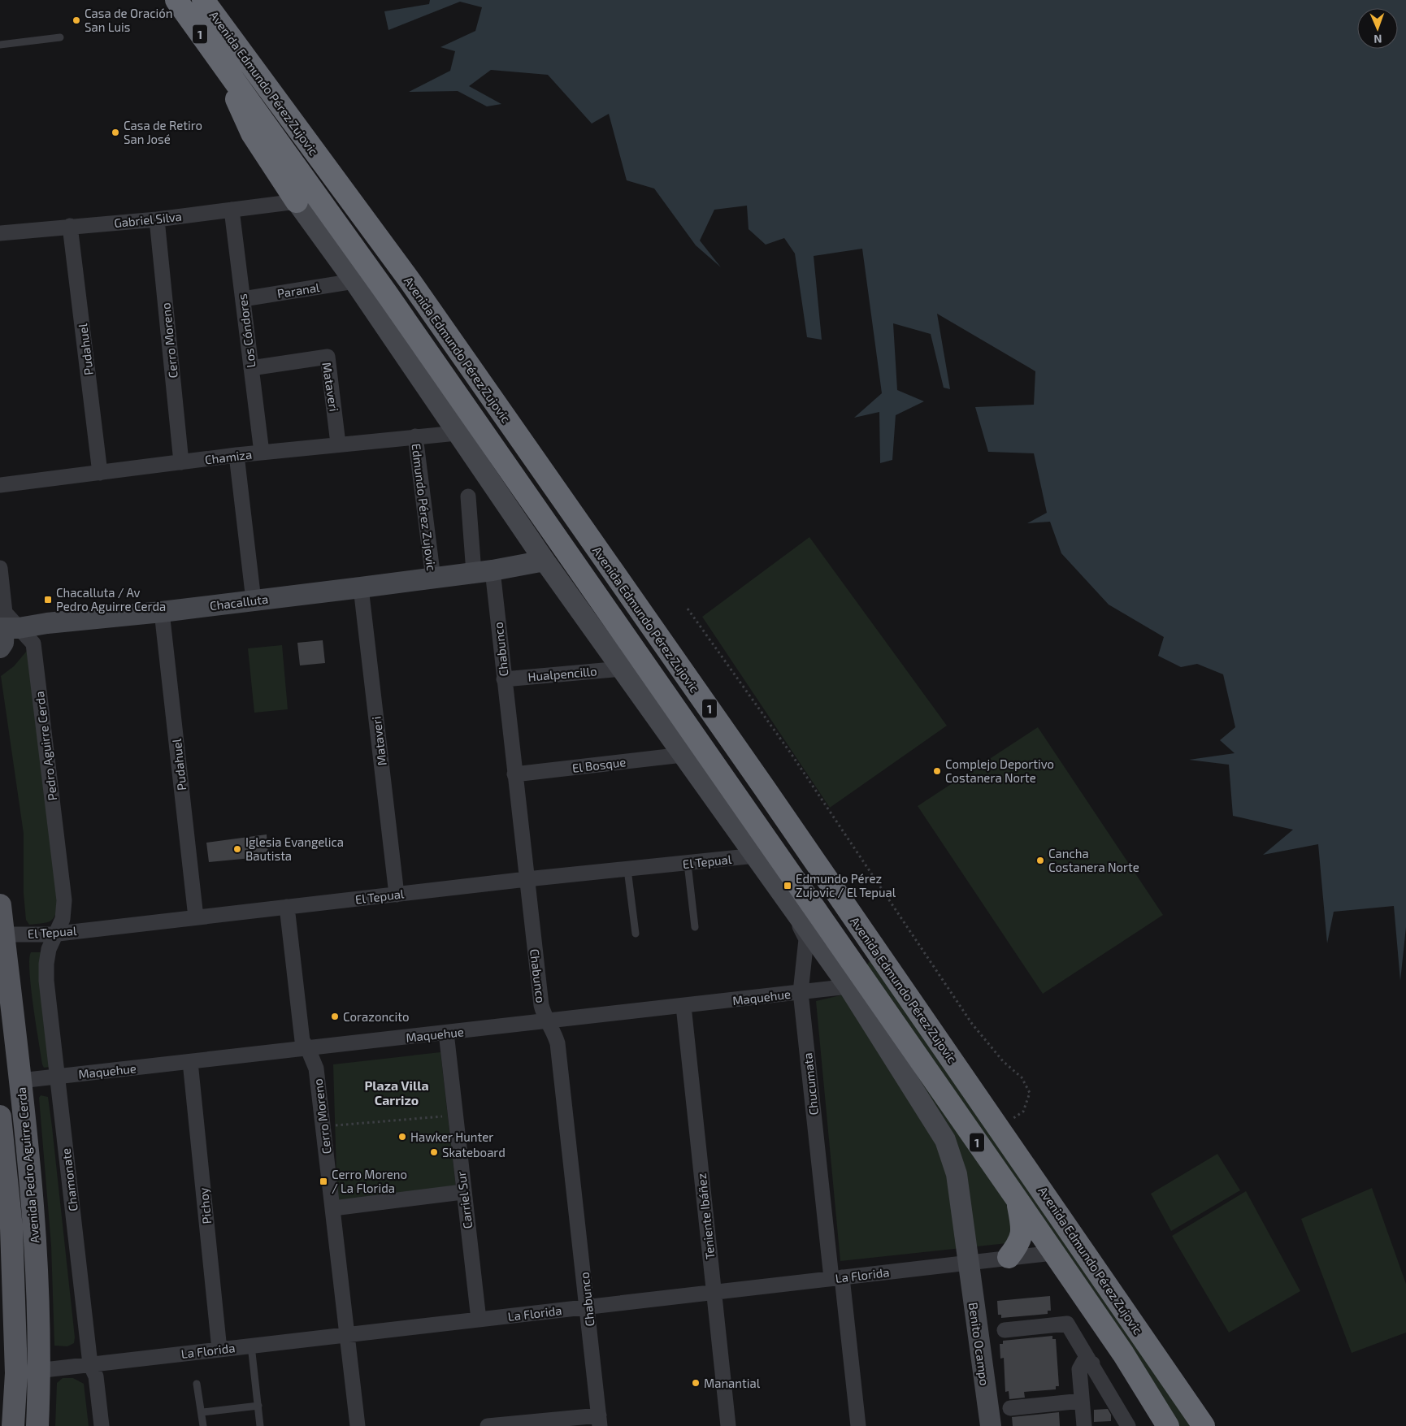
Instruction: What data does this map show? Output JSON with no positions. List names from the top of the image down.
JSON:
{
  "streets": {
    "highway": ["1", "Avenida Edmundo Pérez Zujovic"],
    "main road": ["Avenida Pedro Aguirre Cerda"],
    "street": [
      "Gabriel Silva",
      "Paranal",
      "Los Cóndores",
      "Cerro Moreno",
      "Pudahuel",
      "Mataveri",
      "Chamiza",
      "Edmundo Pérez Zujovic",
      "Chacalluta",
      "Chabunco",
      "Hualpencillo",
      "Pedro Aguirre Cerda",
      "El Bosque",
      "El Tepual",
      "Maquehue",
      "Chucumata",
      "Chamonate",
      "Carriel Sur",
      "Pichoy",
      "Teniente Ibáñez",
      "La Florida",
      "Benito Ocampo"
    ]
  },
  "crossings": [
    ["Avenida Edmundo Pérez Zujovic", "La Florida"],
    ["Gabriel Silva", "Los Cóndores"],
    ["Gabriel Silva", "Cerro Moreno"],
    ["Gabriel Silva", "Pudahuel"],
    ["Paranal", "Los Cóndores"],
    ["Los Cóndores", "Mataveri"],
    ["Los Cóndores", "Chamiza"],
    ["Cerro Moreno", "Chamiza"],
    ["Cerro Moreno", "El Tepual"],
    ["Cerro Moreno", "Maquehue"],
    ["Cerro Moreno", "La Florida"],
    ["Pudahuel", "Chamiza"],
    ["Pudahuel", "Chacalluta"],
    ["Pudahuel", "El Tepual"],
    ["Mataveri", "Chamiza"],
    ["Mataveri", "Chacalluta"],
    ["Mataveri", "El Tepual"],
    ["Chamiza", "Edmundo Pérez Zujovic"],
    ["Edmundo Pérez Zujovic", "Chacalluta"],
    ["Chacalluta", "Chabunco"],
    ["Chacalluta", "Pedro Aguirre Cerda"],
    ["Chabunco", "Hualpencillo"],
    ["Chabunco", "El Bosque"],
    ["Chabunco", "El Tepual"],
    ["Chabunco", "Maquehue"],
    ["Chabunco", "La Florida"],
    ["Pedro Aguirre Cerda", "El Tepual"],
    ["Pedro Aguirre Cerda", "Chamonate"],
    ["El Tepual", "Avenida Pedro Aguirre Cerda"],
    ["El Tepual", "Chamonate"],
    ["Maquehue", "Chucumata"],
    ["Maquehue", "Avenida Pedro Aguirre Cerda"],
    ["Maquehue", "Chamonate"],
    ["Maquehue", "Carriel Sur"],
    ["Maquehue", "Pichoy"],
    ["Maquehue", "Teniente Ibáñez"],
    ["Chucumata", "La Florida"],
    ["Avenida Pedro Aguirre Cerda", "La Florida"],
    ["Chamonate", "La Florida"],
    ["Carriel Sur", "La Florida"],
    ["Pichoy", "La Florida"],
    ["Teniente Ibáñez", "La Florida"],
    ["La Florida", "Benito Ocampo"]
  ],
  "districts": ["Plaza Villa Carrizo"],
  "places": {
    "other": [
      "Casa de Oración San Luis",
      "Casa de Retiro San José",
      "Complejo Deportivo Costanera Norte",
      "Iglesia Evangelica Bautista",
      "Cancha Costanera Norte",
      "Corazoncito",
      "Hawker Hunter",
      "Skateboard",
      "Manantial"
    ],
    "transit": ["Chacalluta / Av Pedro Aguirre Cerda", "Edmundo Pérez Zujovic / El Tepual", "Cerro Moreno / La Florida"]
  },
  "north": "bottom"
}
